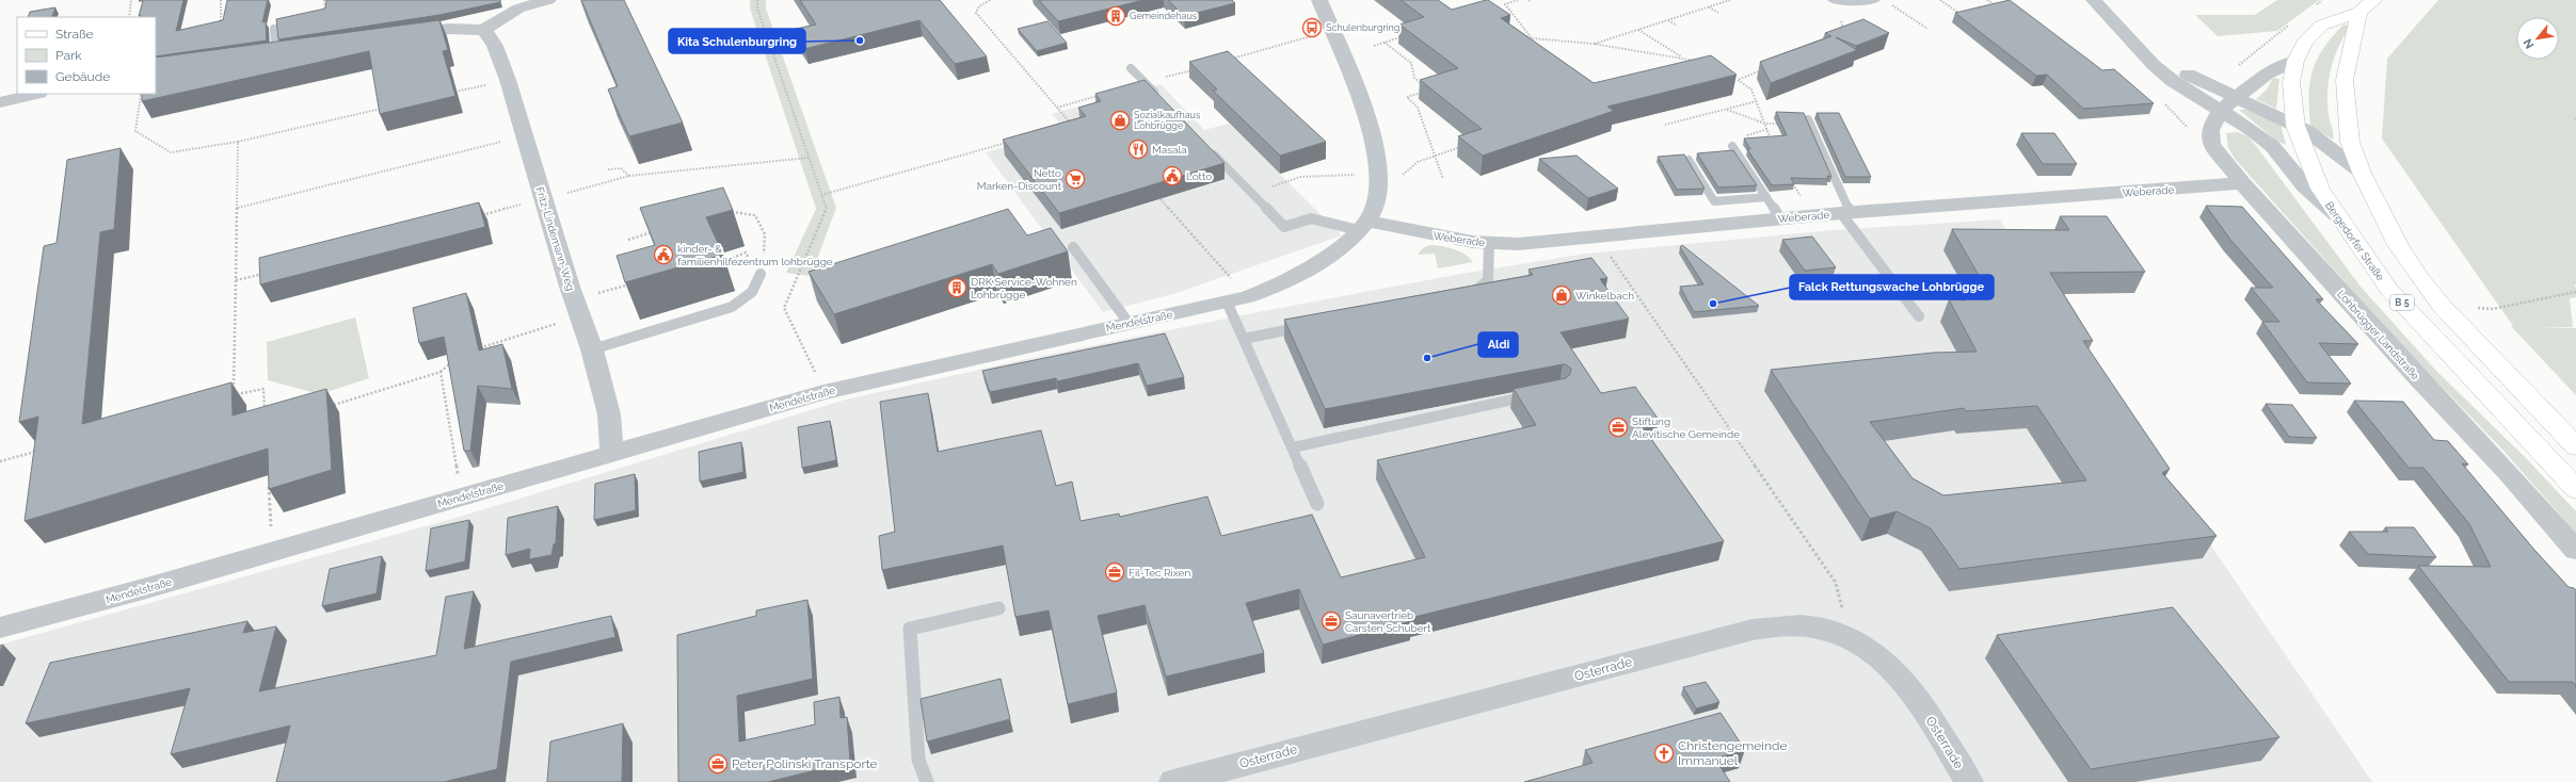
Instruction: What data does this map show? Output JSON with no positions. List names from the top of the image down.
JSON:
{
  "streets": {
    "main road": ["Bergedorfer Straße", "B 5"],
    "street": [
      "Weberade",
      "Fritz-Lindemann-Weg",
      "Mendelstraße",
      "Lohbrügger Landstraße",
      "Osterrade"
    ]
  },
  "crossings": [
    ["Weberade", "Mendelstraße"],
    ["Weberade", "Lohbrügger Landstraße"],
    ["Fritz-Lindemann-Weg", "Mendelstraße"],
    ["Bergedorfer Straße", "B 5"],
    ["Bergedorfer Straße", "Lohbrügger Landstraße"]
  ],
  "places": {
    "building": ["Gemeindehaus", "DRK Service-Wohnen Lohbrügge"],
    "bus stop": ["Schulenburgring"],
    "other": ["Kita Schulenburgring", "Falck Rettungswache Lohbrügge", "Aldi"],
    "shop": ["Sozialkaufhaus Lohbrügge", "Winkelbach"],
    "restaurant": ["Masala"],
    "public building": ["Lotto", "kinder- & familienhilfezentrum lohbrügge"],
    "supermarket": ["Netto Marken-Discount"],
    "office": [
      "Stiftung Alevitische Gemeinde",
      "Fil-Tec Rixen",
      "Saunavertrieb Carsten Schubert",
      "Peter Polinski Transporte"
    ],
    "church": ["Christengemeinde Immanuel"]
  },
  "legend": ["Straße", "Park", "Gebäude"],
  "north": "bottom left"
}
